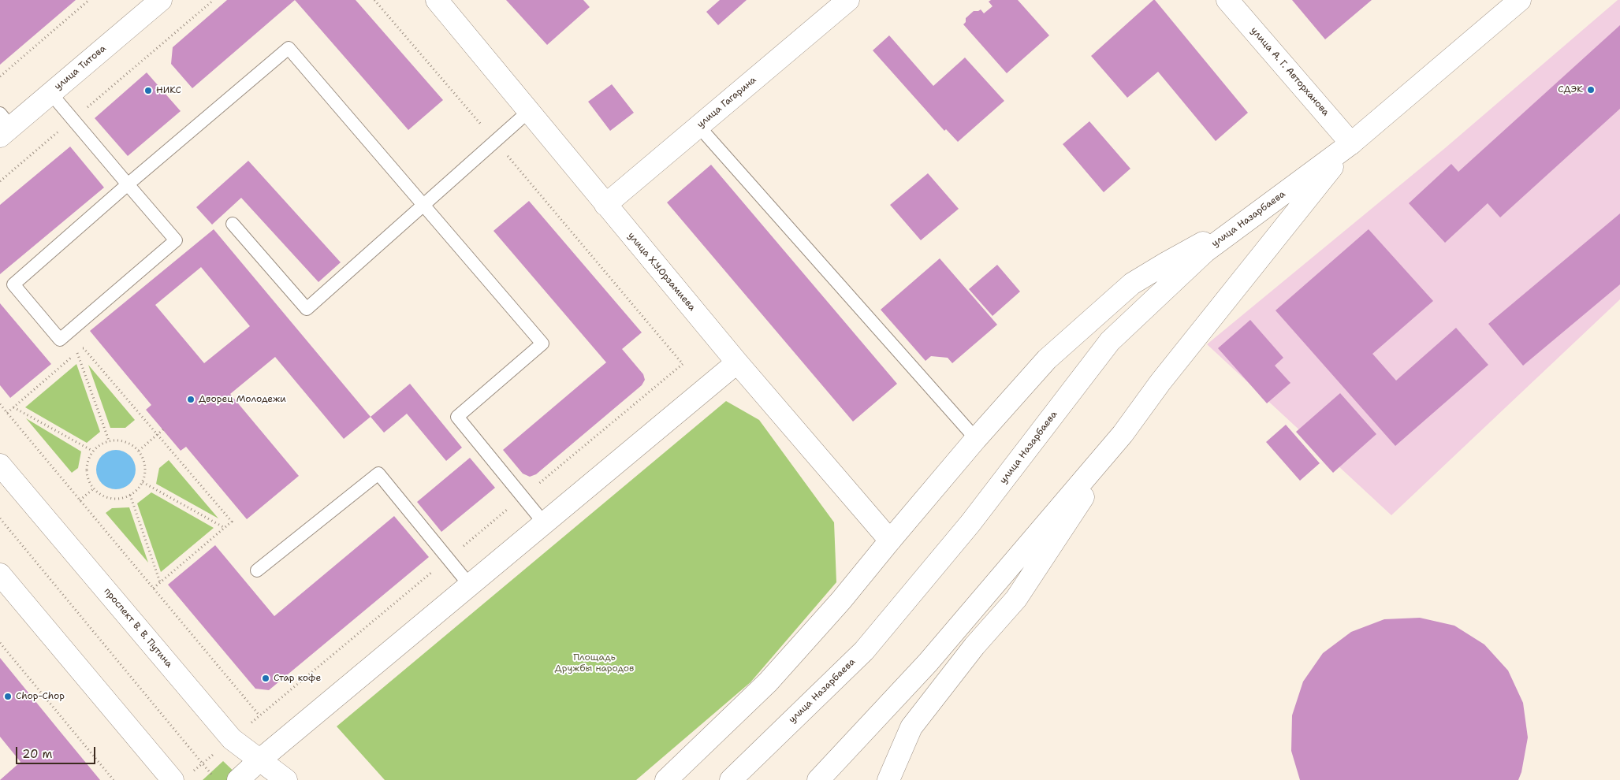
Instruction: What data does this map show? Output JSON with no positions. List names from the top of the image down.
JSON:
{
  "streets": {
    "main road": [
      "улица Титова",
      "улица А. Г. Авторханова",
      "улица Гагарина",
      "улица Назарбаева",
      "улица Х.У.Орзамиева",
      "проспект В. В. Путина"
    ]
  },
  "crossings": [
    ["улица А. Г. Авторханова", "улица Назарбаева"],
    ["улица Гагарина", "улица Х.У.Орзамиева"]
  ],
  "parks": ["Площадь Дружбы народов"],
  "places": [
    "СДЭК",
    "НИКС",
    "Дворец Молодежи",
    "Стар кофе",
    "Chop-Chop"
  ],
  "scale_bar": "20 m"
}
